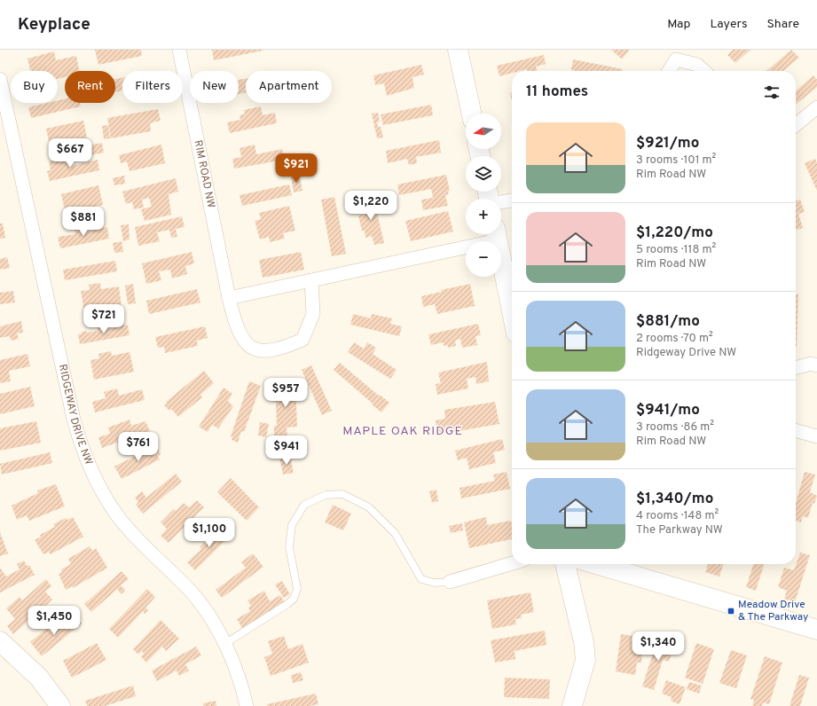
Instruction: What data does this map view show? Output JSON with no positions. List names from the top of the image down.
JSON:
{
  "streets": {
    "street": ["RIM ROAD NW", "RIDGEWAY DRIVE NW"]
  },
  "districts": ["MAPLE OAK RIDGE"],
  "places": {
    "transit": ["Meadow Drive & The Parkway"]
  },
  "north": "left",
  "page": {
    "header": "Keyplace",
    "nav": ["Map", "Layers", "Share"],
    "chip": [
      "Buy",
      "Rent",
      "Filters",
      "New",
      "Apartment"
    ],
    "heading": "11 homes",
    "map_buttons": ["+", "−"],
    "list": [
      {
        "name": "$921/mo",
        "note": "3 rooms · 101 m² · Rim Road NW"
      },
      {
        "name": "$1,220/mo",
        "note": "5 rooms · 118 m² · Rim Road NW"
      },
      {
        "name": "$881/mo",
        "note": "2 rooms · 70 m² · Ridgeway Drive NW"
      },
      {
        "name": "$941/mo",
        "note": "3 rooms · 86 m² · Rim Road NW"
      },
      {
        "name": "$1,340/mo",
        "note": "4 rooms · 148 m² · The Parkway NW"
      }
    ],
    "price": [
      "$667",
      "$921",
      "$1,220",
      "$881",
      "$721",
      "$957",
      "$761",
      "$941",
      "$1,100",
      "$1,450",
      "$1,340"
    ]
  }
}
